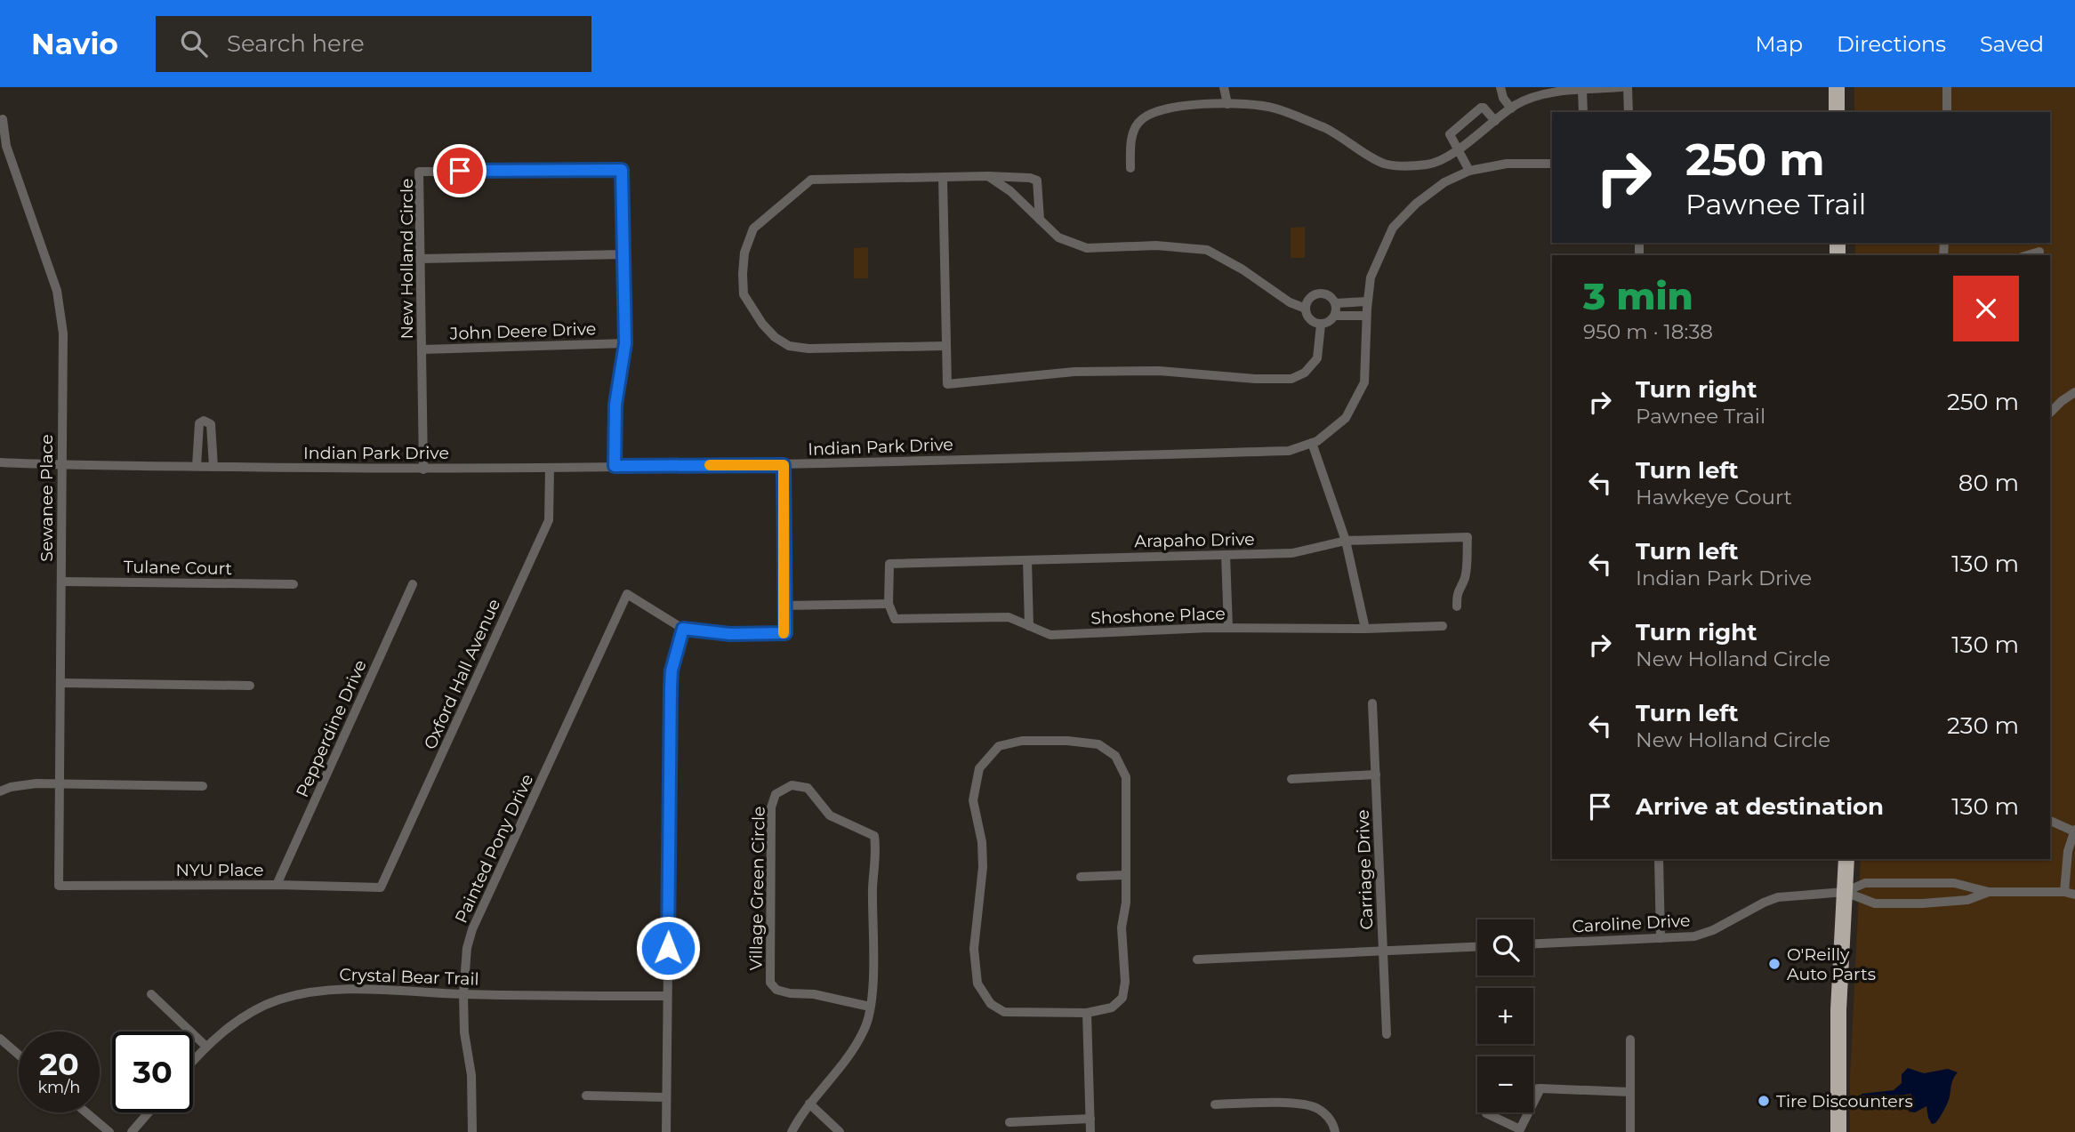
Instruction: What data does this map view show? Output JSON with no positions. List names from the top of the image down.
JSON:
{
  "streets": {
    "street": [
      "New Holland Circle",
      "John Deere Drive",
      "Indian Park Drive",
      "Sewanee Place",
      "Arapaho Drive",
      "Tulane Court",
      "Shoshone Place",
      "Oxford Hall Avenue",
      "Pepperdine Drive",
      "Painted Pony Drive",
      "NYU Place",
      "Carriage Drive",
      "Village Green Circle",
      "Caroline Drive",
      "Crystal Bear Trail"
    ]
  },
  "crossings": [
    ["New Holland Circle", "John Deere Drive"],
    ["New Holland Circle", "Indian Park Drive"],
    ["Indian Park Drive", "Sewanee Place"],
    ["Indian Park Drive", "Oxford Hall Avenue"],
    ["Sewanee Place", "Tulane Court"],
    ["Sewanee Place", "NYU Place"],
    ["Arapaho Drive", "Shoshone Place"],
    ["Oxford Hall Avenue", "NYU Place"],
    ["Pepperdine Drive", "NYU Place"],
    ["Painted Pony Drive", "Crystal Bear Trail"]
  ],
  "places": ["O'Reilly Auto Parts", "Tire Discounters"],
  "page": {
    "header": "Navio",
    "search": "Search here",
    "nav": ["Map", "Directions", "Saved"],
    "turn": ["250 m", "Pawnee Trail"],
    "heading": ["3 min", "950 m · 18:38"],
    "list": [
      {
        "name": "Turn right",
        "note": "Pawnee Trail",
        "value": "250 m"
      },
      {
        "name": "Turn left",
        "note": "Hawkeye Court",
        "value": "80 m"
      },
      {
        "name": "Turn left",
        "note": "Indian Park Drive",
        "value": "130 m"
      },
      {
        "name": "Turn right",
        "note": "New Holland Circle",
        "value": "130 m"
      },
      {
        "name": "Turn left",
        "note": "New Holland Circle",
        "value": "230 m"
      },
      {
        "name": "Arrive at destination",
        "value": "130 m"
      }
    ],
    "map_buttons": ["+", "−"],
    "speed": "20 km/h",
    "limit": "30"
  }
}
